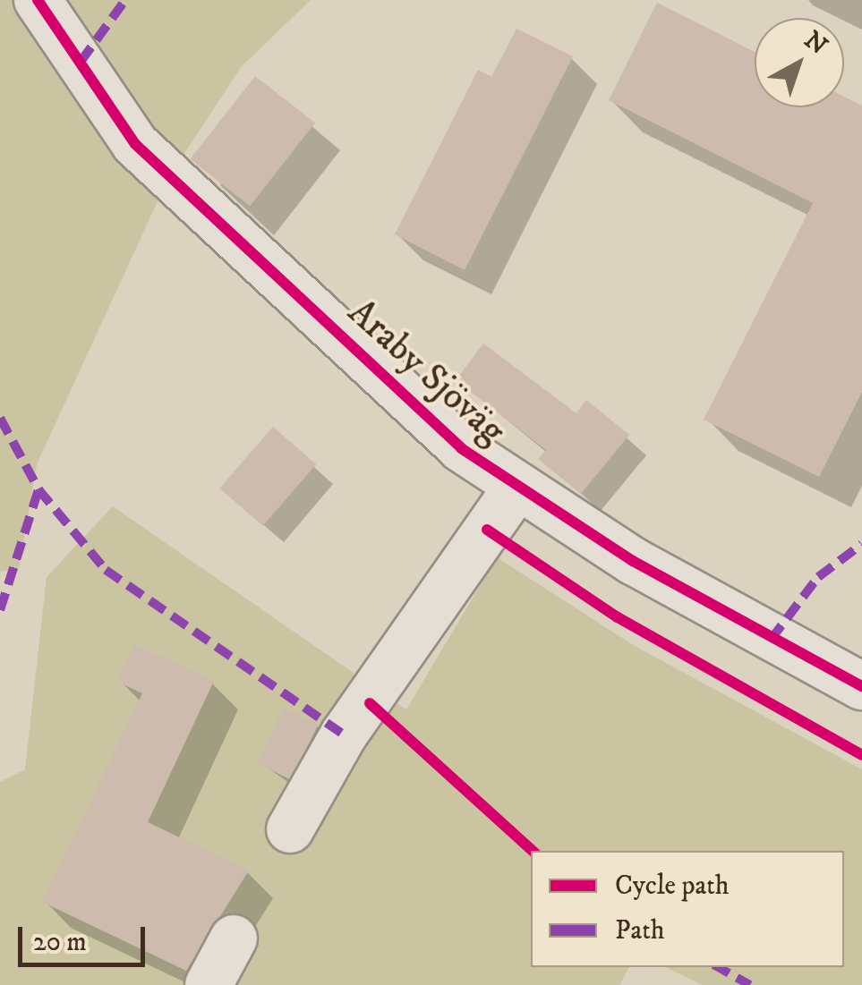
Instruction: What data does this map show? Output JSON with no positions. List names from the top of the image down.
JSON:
{
  "streets": {
    "street": ["Araby Sjöväg"]
  },
  "legend": ["Cycle path", "Path"],
  "scale_bar": "20 m",
  "north": "top right"
}
